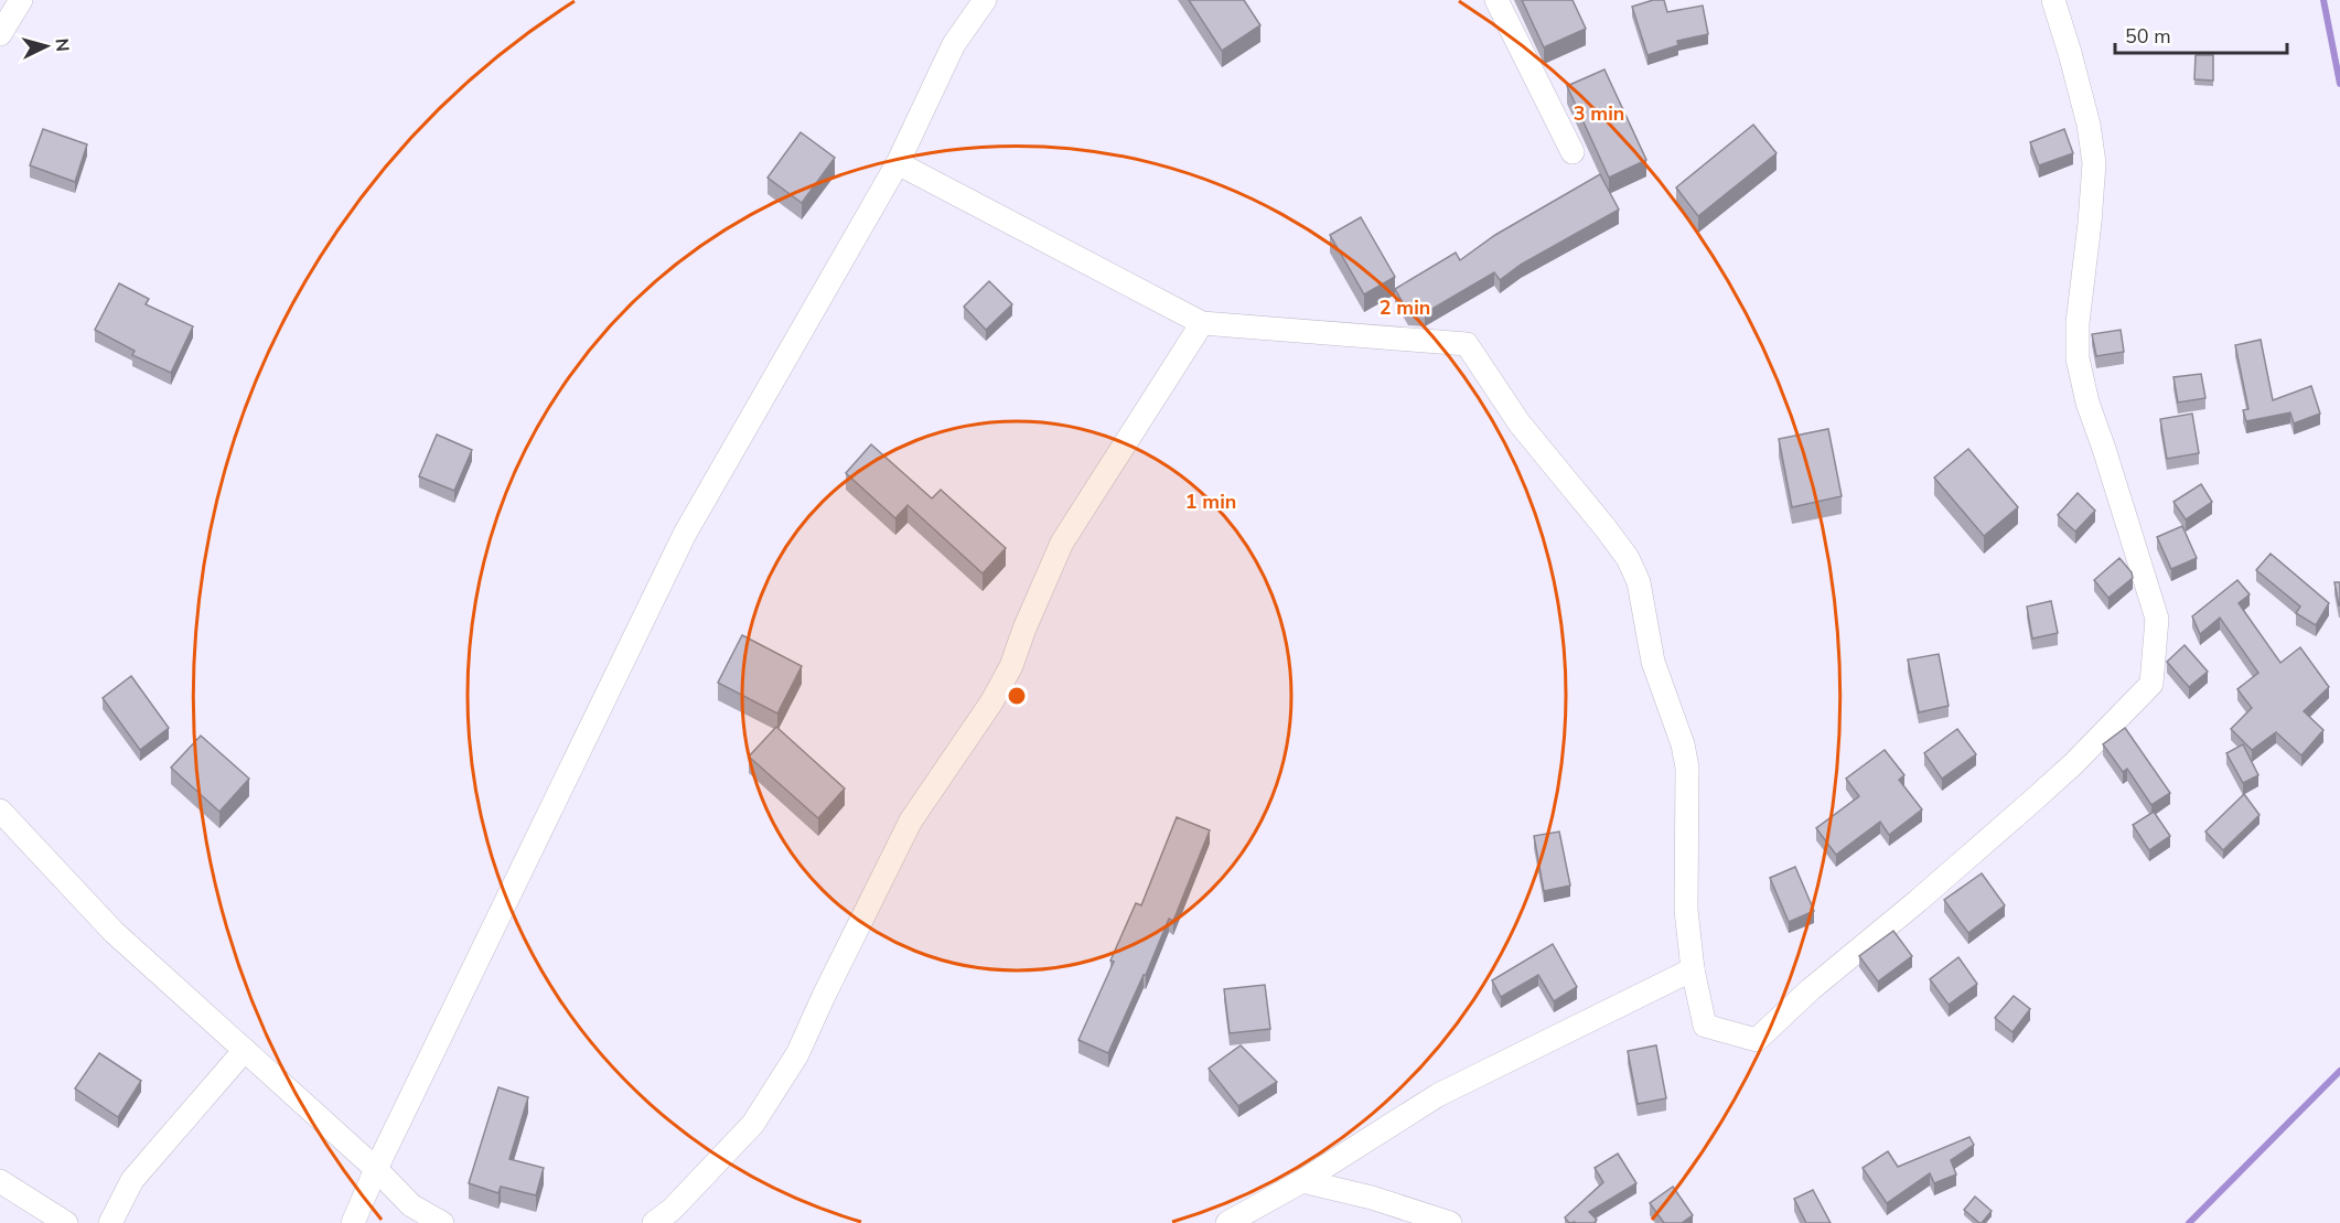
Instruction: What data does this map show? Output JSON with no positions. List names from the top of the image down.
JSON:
{
  "scale_bar": "50 m",
  "north": "right",
  "rings": ["3 min", "2 min", "1 min"]
}
